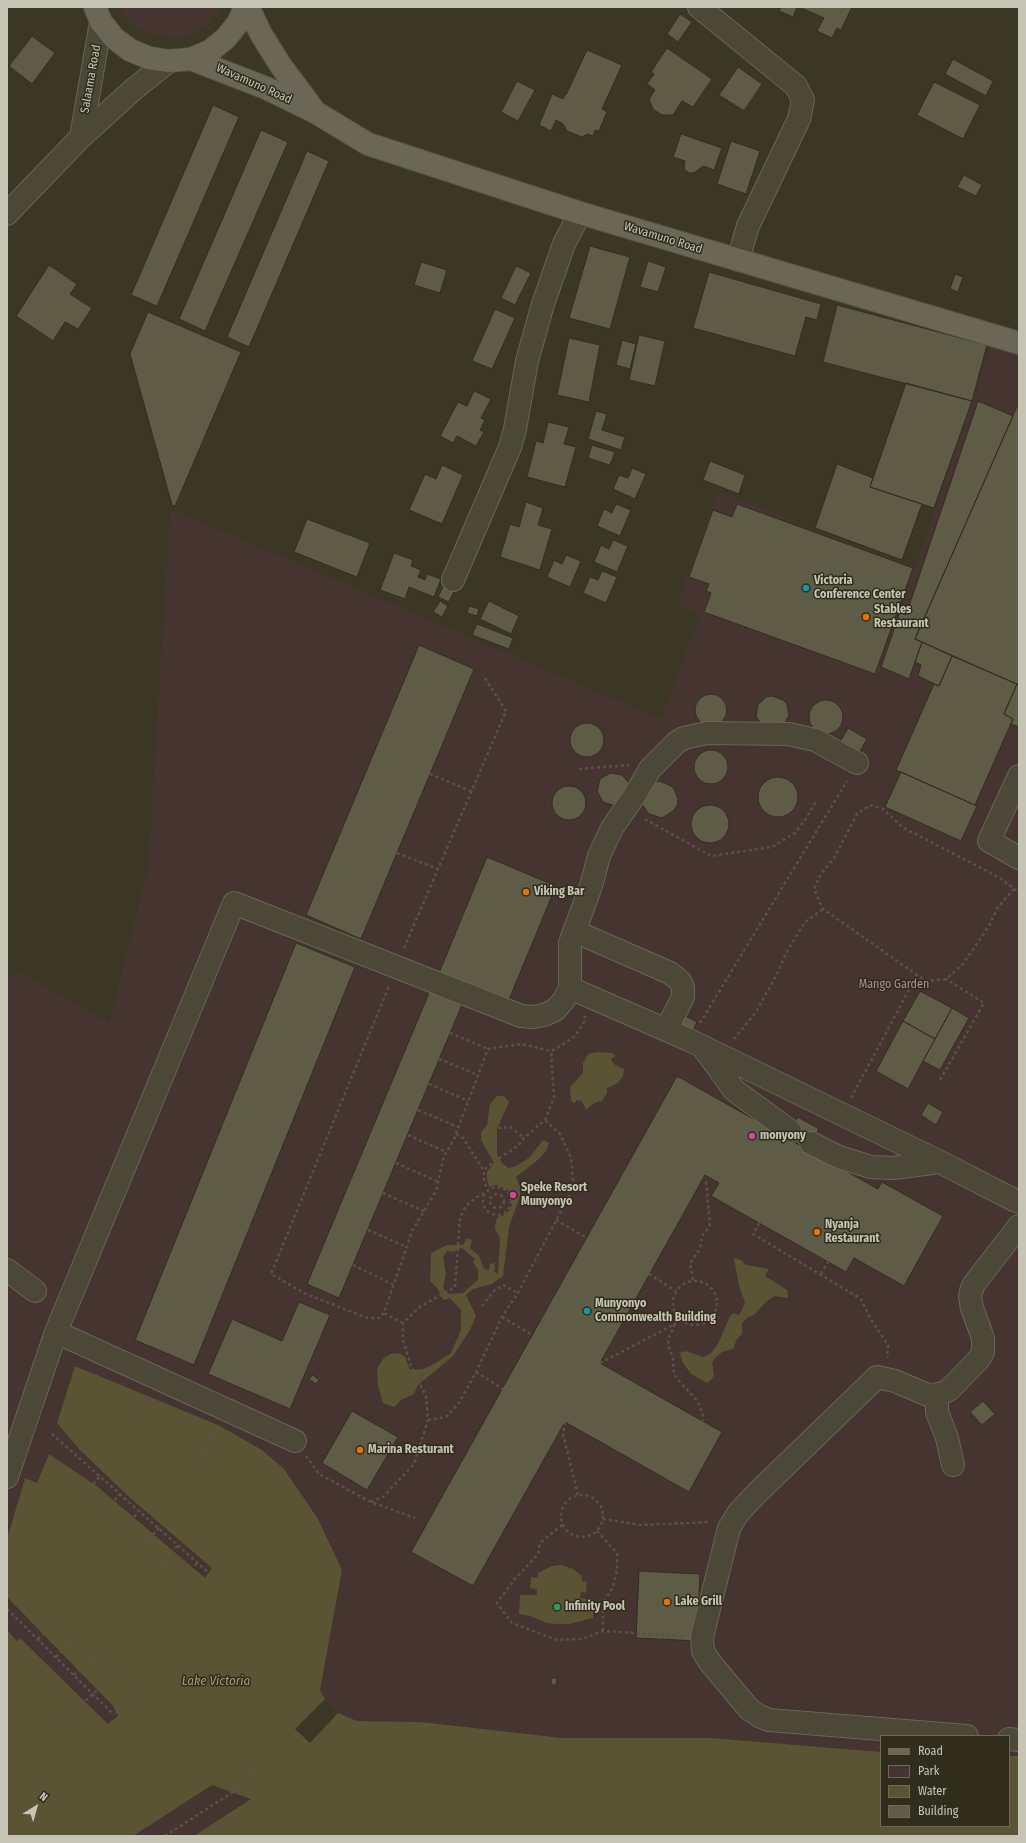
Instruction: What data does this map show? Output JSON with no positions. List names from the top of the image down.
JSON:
{
  "streets": {
    "main road": ["Wavamuno Road"],
    "street": ["Salaama Road"]
  },
  "water": ["Lake Victoria"],
  "parks": ["Mango Garden"],
  "places": [
    "Victoria Conference Center",
    "Stables Restaurant",
    "Viking Bar",
    "monyony",
    "Speke Resort Munyonyo",
    "Nyanja Restaurant",
    "Munyonyo Commonwealth Building",
    "Marina Resturant",
    "Lake Grill",
    "Infinity Pool"
  ],
  "legend": [
    "Road",
    "Park",
    "Water",
    "Building"
  ],
  "north": "top right"
}
